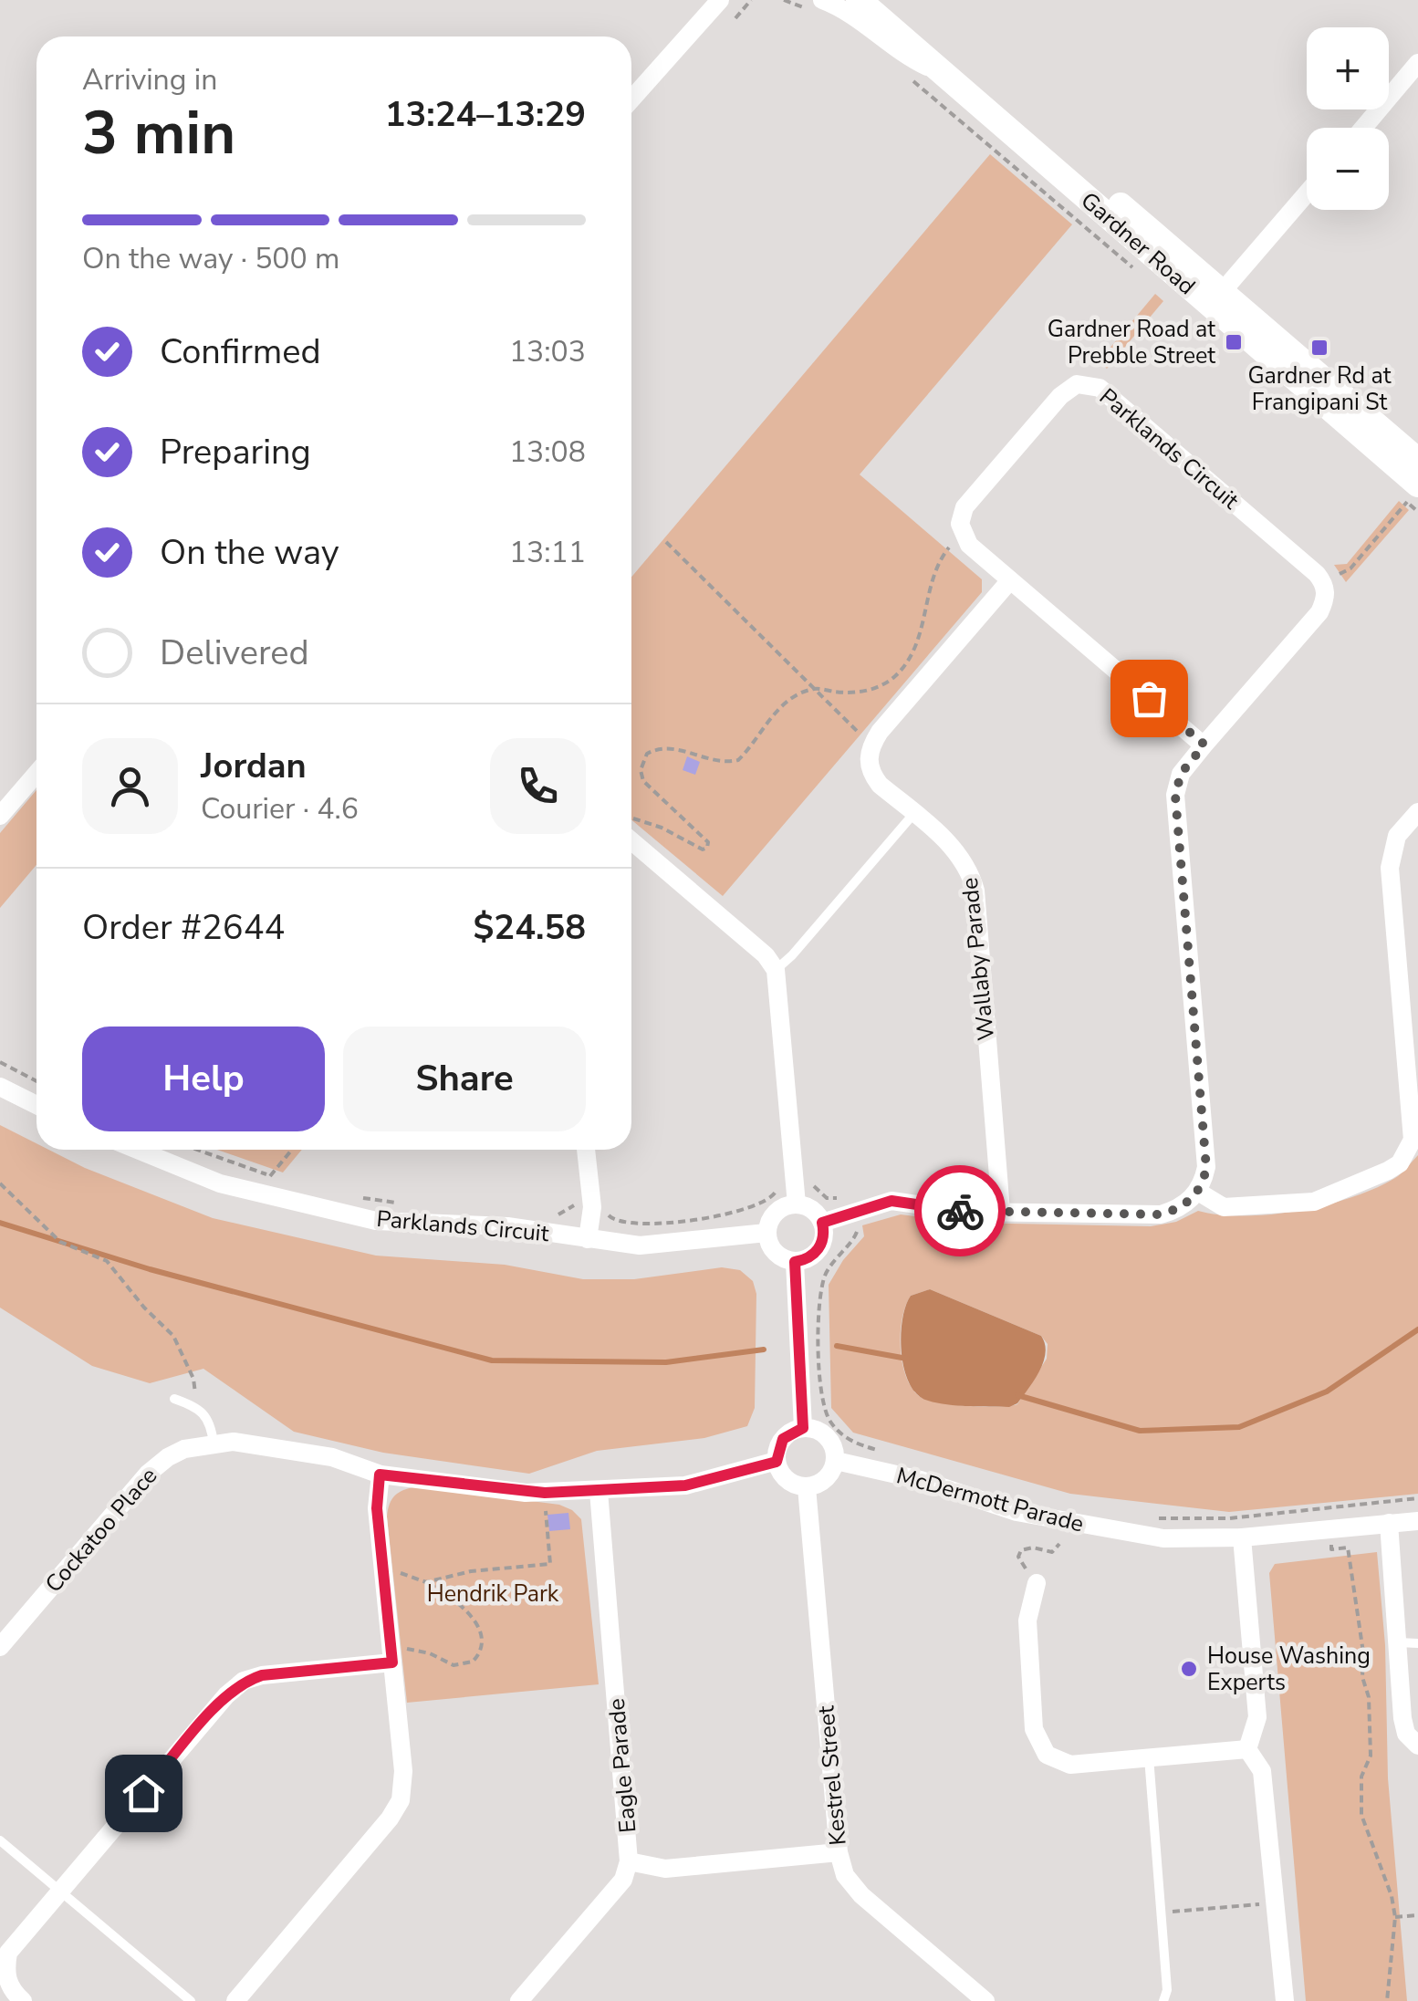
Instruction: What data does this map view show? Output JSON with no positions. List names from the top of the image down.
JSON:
{
  "streets": {
    "street": [
      "Gardner Road",
      "Parklands Circuit",
      "Wallaby Parade",
      "McDermott Parade",
      "Cockatoo Place",
      "Eagle Parade",
      "Kestrel Street"
    ]
  },
  "crossings": [
    ["McDermott Parade", "Cockatoo Place"],
    ["McDermott Parade", "Kestrel Street"],
    ["Cockatoo Place", "Eagle Parade"],
    ["Cockatoo Place", "Kestrel Street"]
  ],
  "parks": ["Hendrik Park"],
  "places": {
    "transit": ["Gardner Road at Prebble Street", "Gardner Rd at Frangipani St"],
    "other": ["House Washing Experts"]
  },
  "page": {
    "map_buttons": ["+", "−"],
    "heading": ["3 min", "Arriving in", "13:24–13:29"],
    "panel": [
      "Jordan",
      "Courier · 4.6",
      "Order #2644",
      "$24.58"
    ],
    "bar": "On the way · 500 m",
    "list": [
      ["Confirmed", "13:03"],
      ["Preparing", "13:08"],
      ["On the way", "13:11"],
      "Delivered"
    ],
    "buttons": ["Help", "Share"]
  }
}
